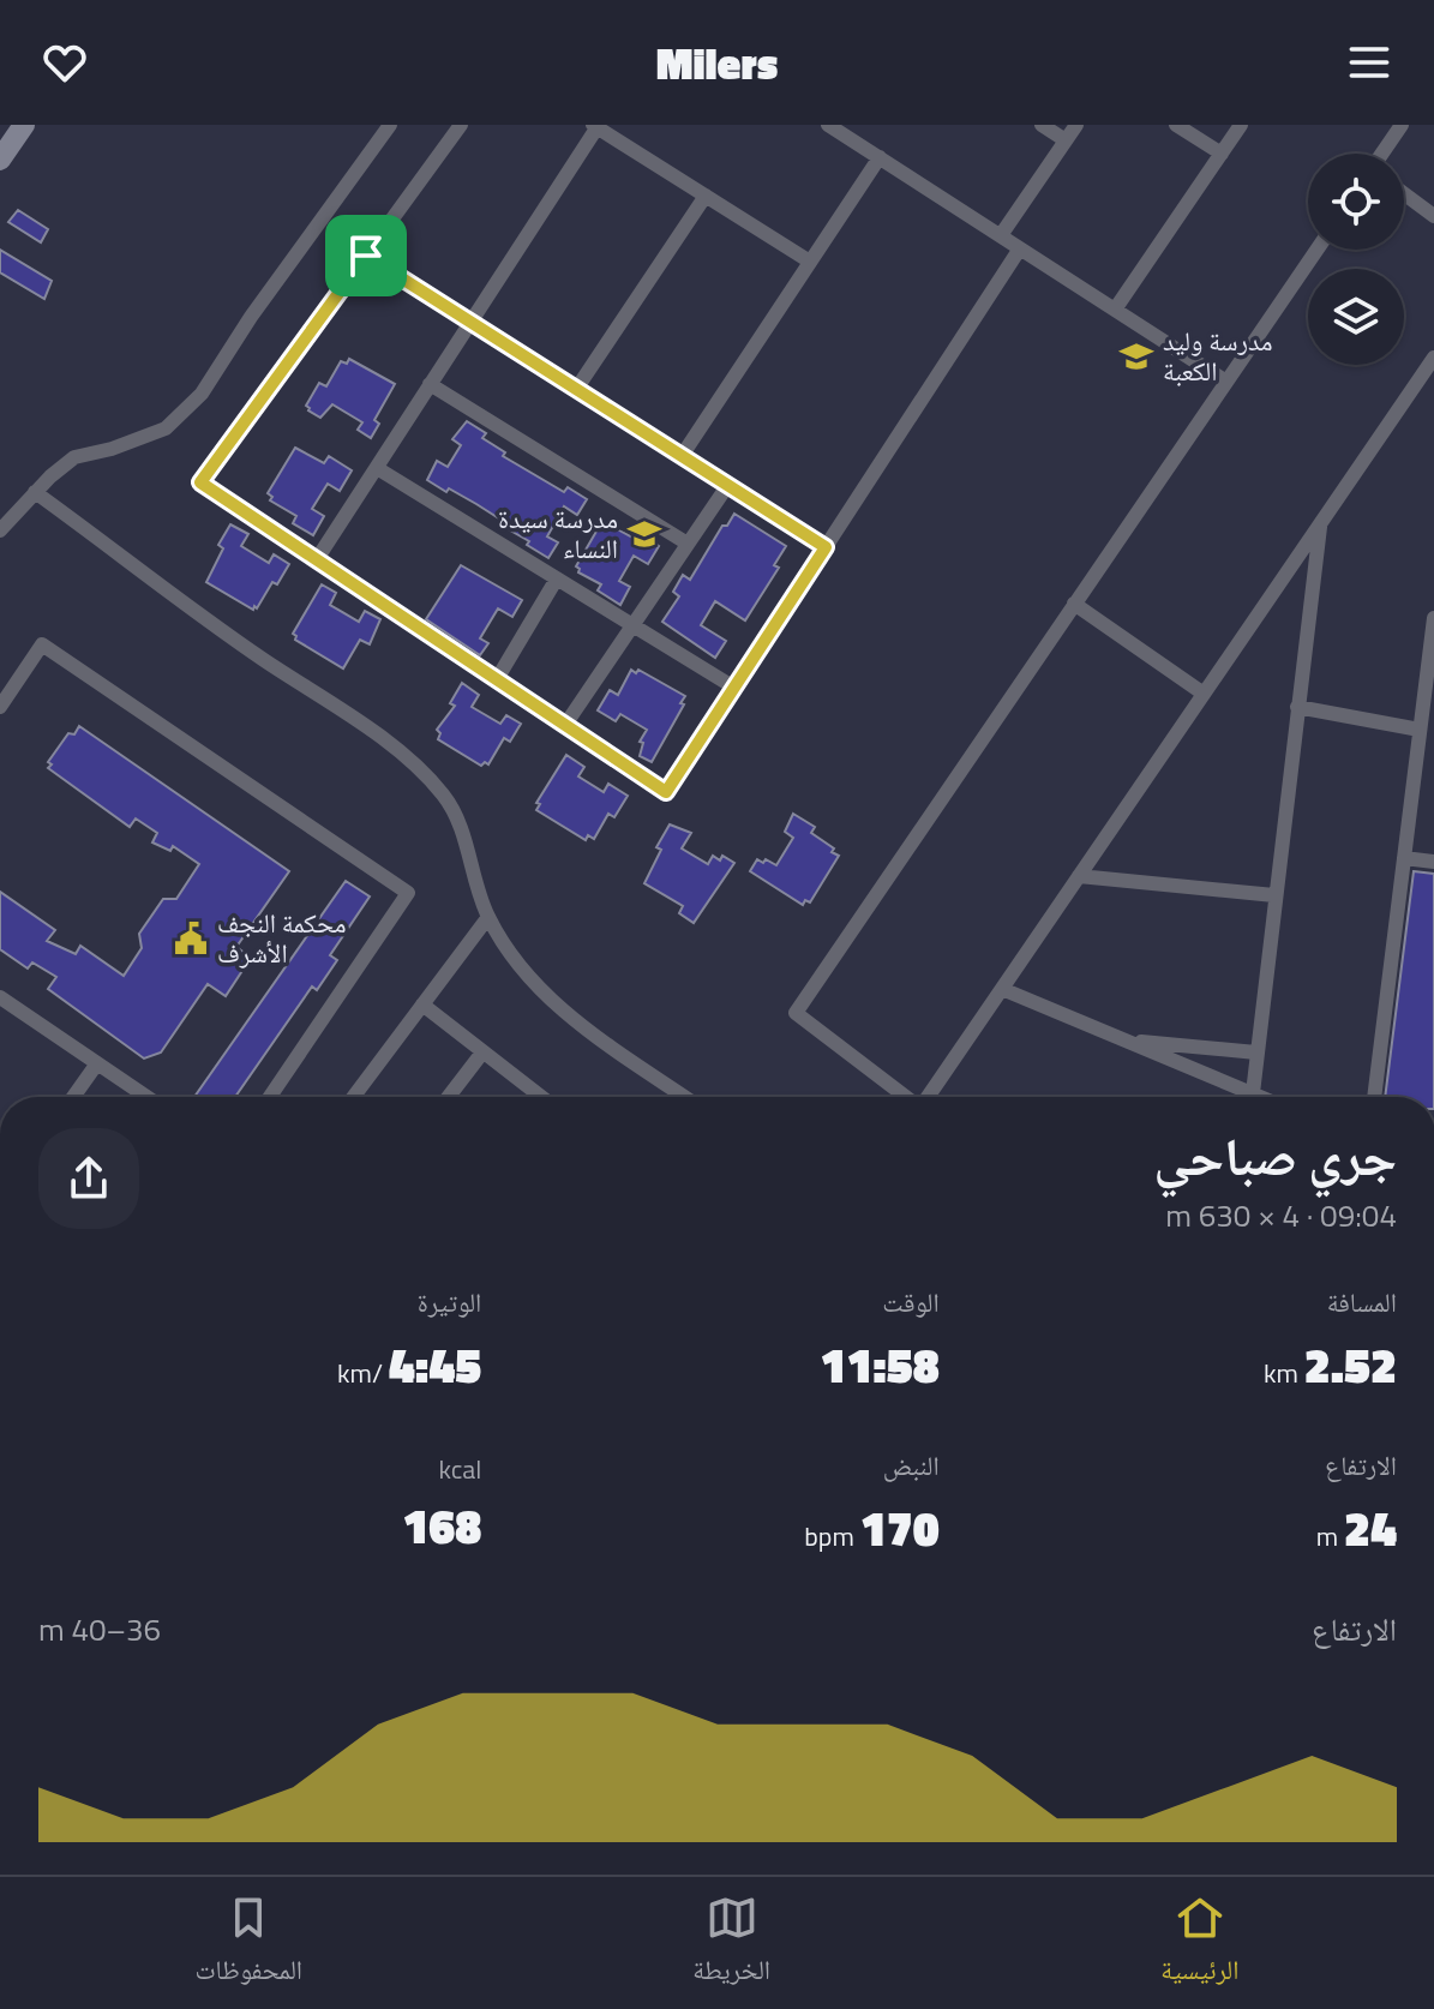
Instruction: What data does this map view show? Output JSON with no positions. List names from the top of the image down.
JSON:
{
  "places": {
    "school or university": ["مدرسة وليد الكعبة", "مدرسة سيدة النساء"],
    "public building": ["محكمة النجف الأشرف"]
  },
  "page": {
    "header": "Milers",
    "heading": ["جري صباحي", "09:04 · 4 × 630 m"],
    "stats": [
      ["المسافة", "2.52 km"],
      ["الوقت", "11:58"],
      ["الوتيرة", "4:45 /km"],
      ["الارتفاع", "24 m"],
      ["النبض", "170 bpm"],
      ["kcal", "168"]
    ],
    "chart": ["الارتفاع", "36–40 m"],
    "tabs": ["الرئيسية", "الخريطة", "المحفوظات"]
  }
}
